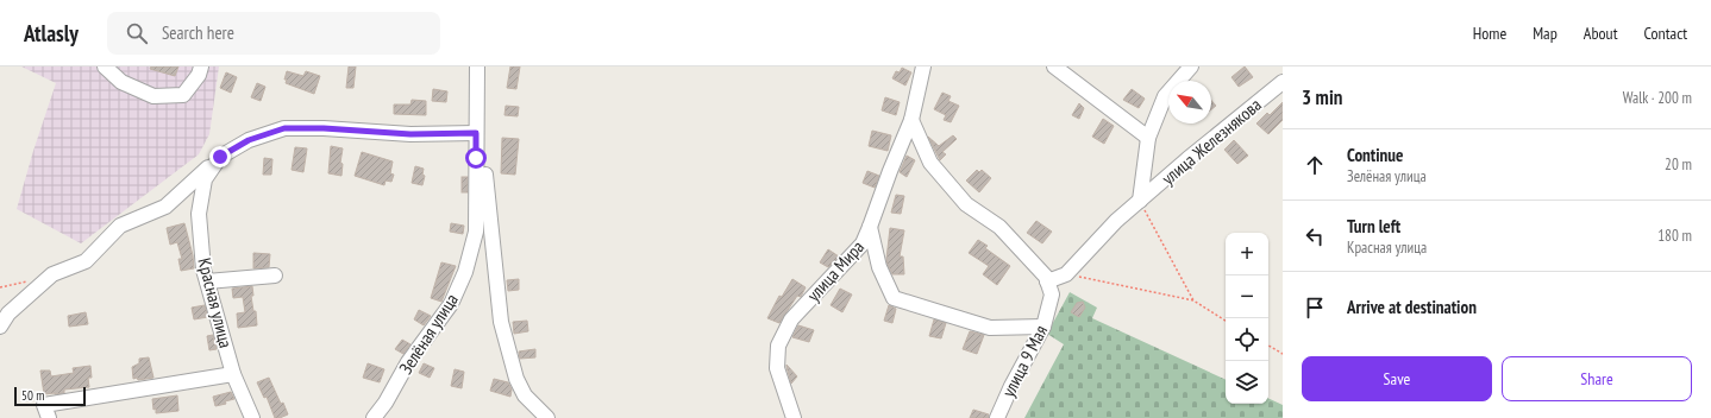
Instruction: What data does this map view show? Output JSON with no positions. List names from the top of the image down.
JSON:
{
  "streets": {
    "street": [
      "улица Железнякова",
      "улица Мира",
      "Красная улица",
      "Зелёная улица",
      "улица 9 Мая"
    ]
  },
  "crossings": [
    ["Красная улица", "Зелёная улица"]
  ],
  "scale_bar": "50 m",
  "north": "top left",
  "page": {
    "header": "Atlasly",
    "search": "Search here",
    "nav": [
      "Home",
      "Map",
      "About",
      "Contact"
    ],
    "heading": ["3 min", "Walk · 200 m"],
    "list": [
      ["Continue", "Зелёная улица", "20 m"],
      ["Turn left", "Красная улица", "180 m"],
      "Arrive at destination"
    ],
    "map_buttons": ["+", "−"],
    "buttons": ["Save", "Share"],
    "scale": "50 m"
  }
}
